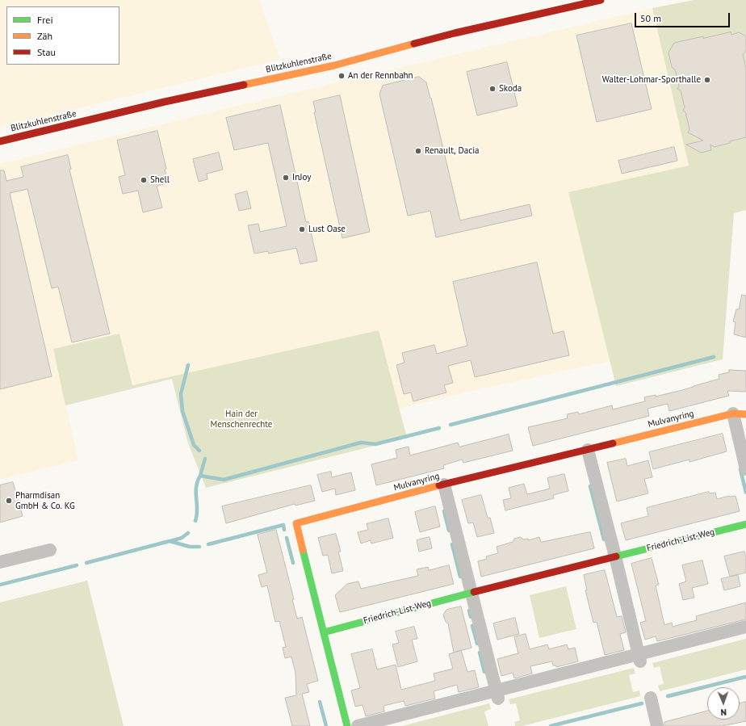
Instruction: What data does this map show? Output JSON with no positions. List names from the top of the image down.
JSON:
{
  "streets": {
    "street": ["Blitzkuhlenstraße", "Mulvanyring", "Friedrich-List-Weg"]
  },
  "crossings": [
    ["Mulvanyring", "Friedrich-List-Weg"]
  ],
  "parks": ["Hain der Menschenrechte"],
  "places": [
    "An der Rennbahn",
    "Walter-Lohmar-Sporthalle",
    "Skoda",
    "Renault, Dacia",
    "InJoy",
    "Shell",
    "Lust Oase",
    "Pharmdisan GmbH & Co. KG"
  ],
  "legend": ["Frei", "Zäh", "Stau"],
  "scale_bar": "50 m",
  "north": "bottom"
}
